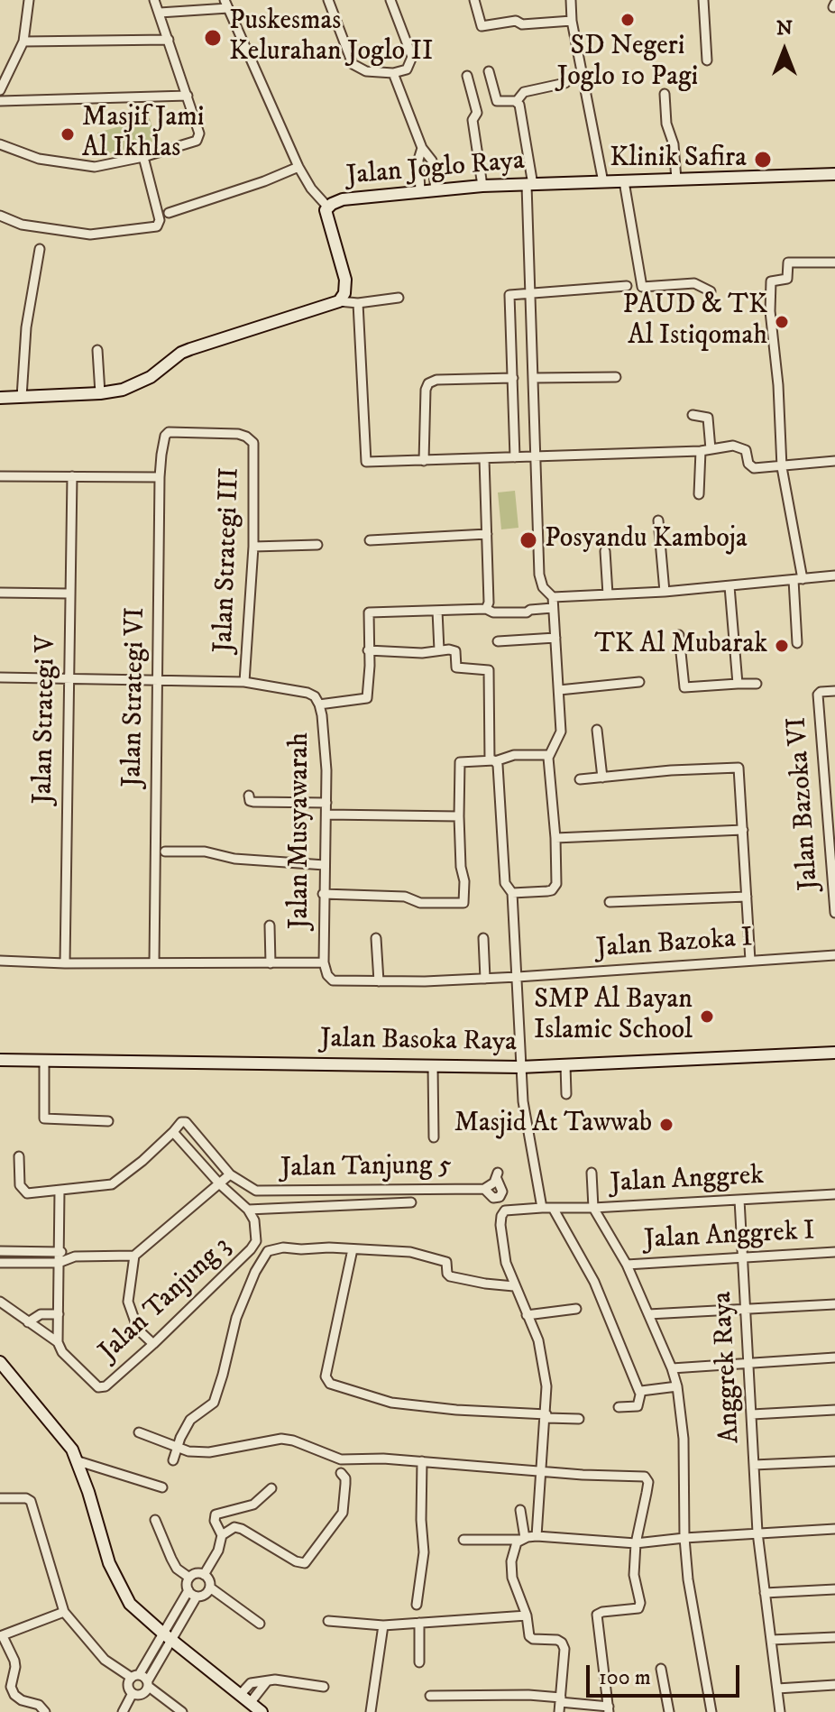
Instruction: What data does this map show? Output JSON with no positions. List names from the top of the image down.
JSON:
{
  "streets": {
    "street": [
      "Jalan Joglo Raya",
      "Jalan Strategi III",
      "Jalan Strategi VI",
      "Jalan Strategi V",
      "Jalan Bazoka VI",
      "Jalan Musyawarah",
      "Jalan Bazoka I",
      "Jalan Basoka Raya",
      "Jalan Tanjung 5",
      "Jalan Anggrek",
      "Jalan Anggrek I",
      "Jalan Tanjung 3",
      "Anggrek Raya"
    ]
  },
  "crossings": [
    ["Jalan Strategi III", "Jalan Strategi VI"],
    ["Jalan Strategi III", "Jalan Strategi V"],
    ["Jalan Strategi III", "Jalan Musyawarah"],
    ["Jalan Musyawarah", "Jalan Bazoka I"],
    ["Jalan Tanjung 5", "Jalan Tanjung 3"],
    ["Jalan Anggrek", "Anggrek Raya"],
    ["Jalan Anggrek I", "Anggrek Raya"]
  ],
  "places": [
    "SD Negeri Joglo 10 Pagi",
    "Puskesmas Kelurahan Joglo II",
    "Masjif Jami Al Ikhlas",
    "Klinik Safira",
    "PAUD & TK Al Istiqomah",
    "Posyandu Kamboja",
    "TK Al Mubarak",
    "SMP Al Bayan Islamic School",
    "Masjid At Tawwab"
  ],
  "scale_bar": "100 m",
  "north": "top"
}
